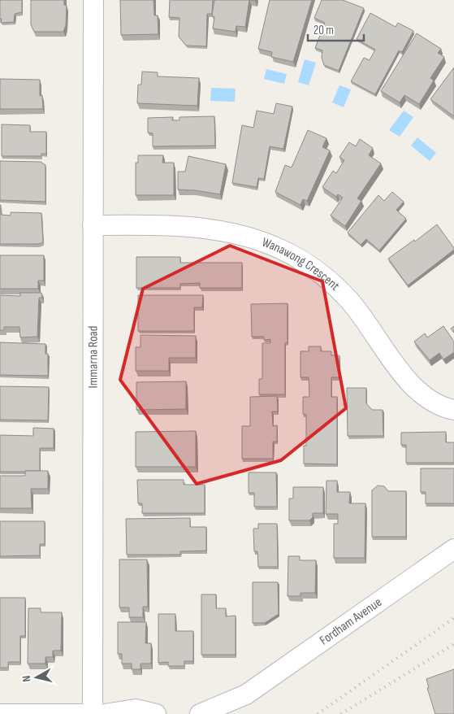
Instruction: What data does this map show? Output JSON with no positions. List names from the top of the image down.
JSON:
{
  "streets": {
    "street": ["Wanawong Crescent", "Immarna Road", "Fordham Avenue"]
  },
  "crossings": [
    ["Wanawong Crescent", "Immarna Road"]
  ],
  "scale_bar": "20 m",
  "north": "left"
}
